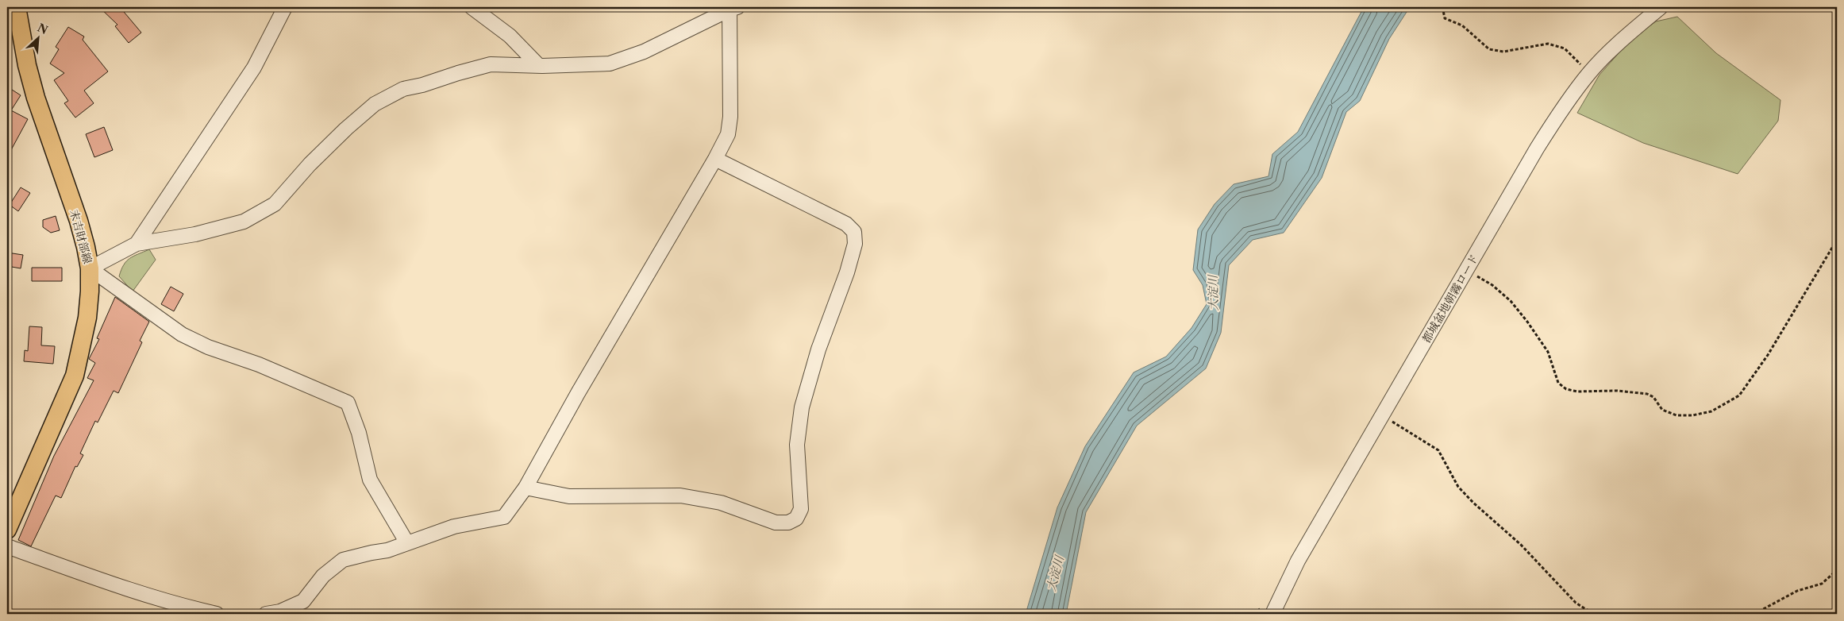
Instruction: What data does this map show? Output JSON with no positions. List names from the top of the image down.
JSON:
{
  "streets": {
    "main road": ["末吉財部線"],
    "street": ["都城盆地朝霧ロード"]
  },
  "water": ["大淀川"],
  "north": "top right"
}
